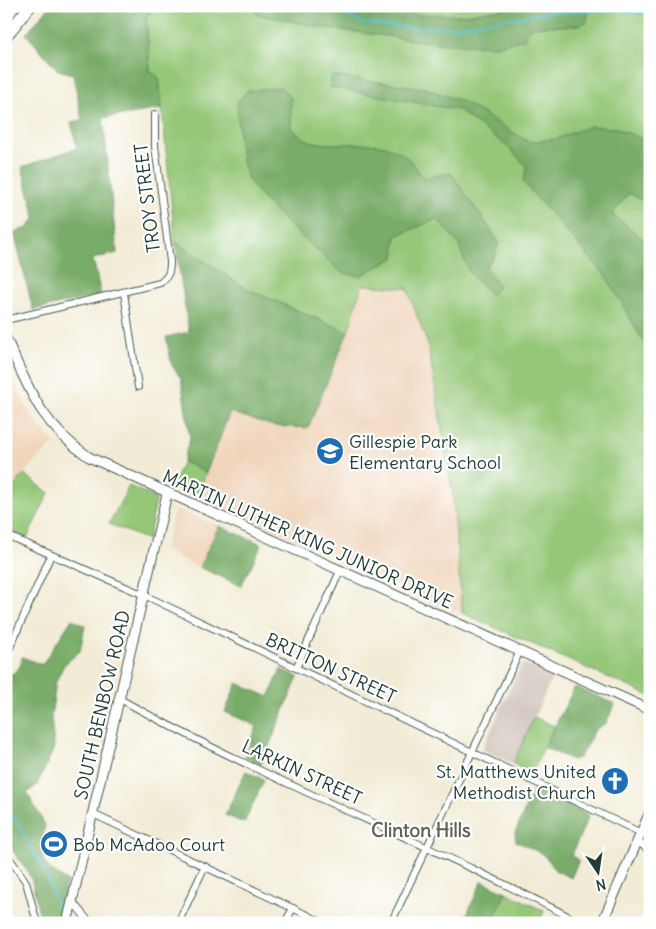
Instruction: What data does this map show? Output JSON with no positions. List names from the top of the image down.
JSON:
{
  "streets": {
    "main road": ["MARTIN LUTHER KING JUNIOR DRIVE", "SOUTH BENBOW ROAD"],
    "street": ["TROY STREET", "BRITTON STREET", "LARKIN STREET"]
  },
  "crossings": [
    ["MARTIN LUTHER KING JUNIOR DRIVE", "SOUTH BENBOW ROAD"],
    ["BRITTON STREET", "SOUTH BENBOW ROAD"],
    ["SOUTH BENBOW ROAD", "LARKIN STREET"]
  ],
  "districts": ["Clinton Hills"],
  "places": {
    "school or university": ["Gillespie Park Elementary School"],
    "church": ["St. Matthews United Methodist Church"],
    "sports": ["Bob McAdoo Court"]
  },
  "north": "bottom"
}
